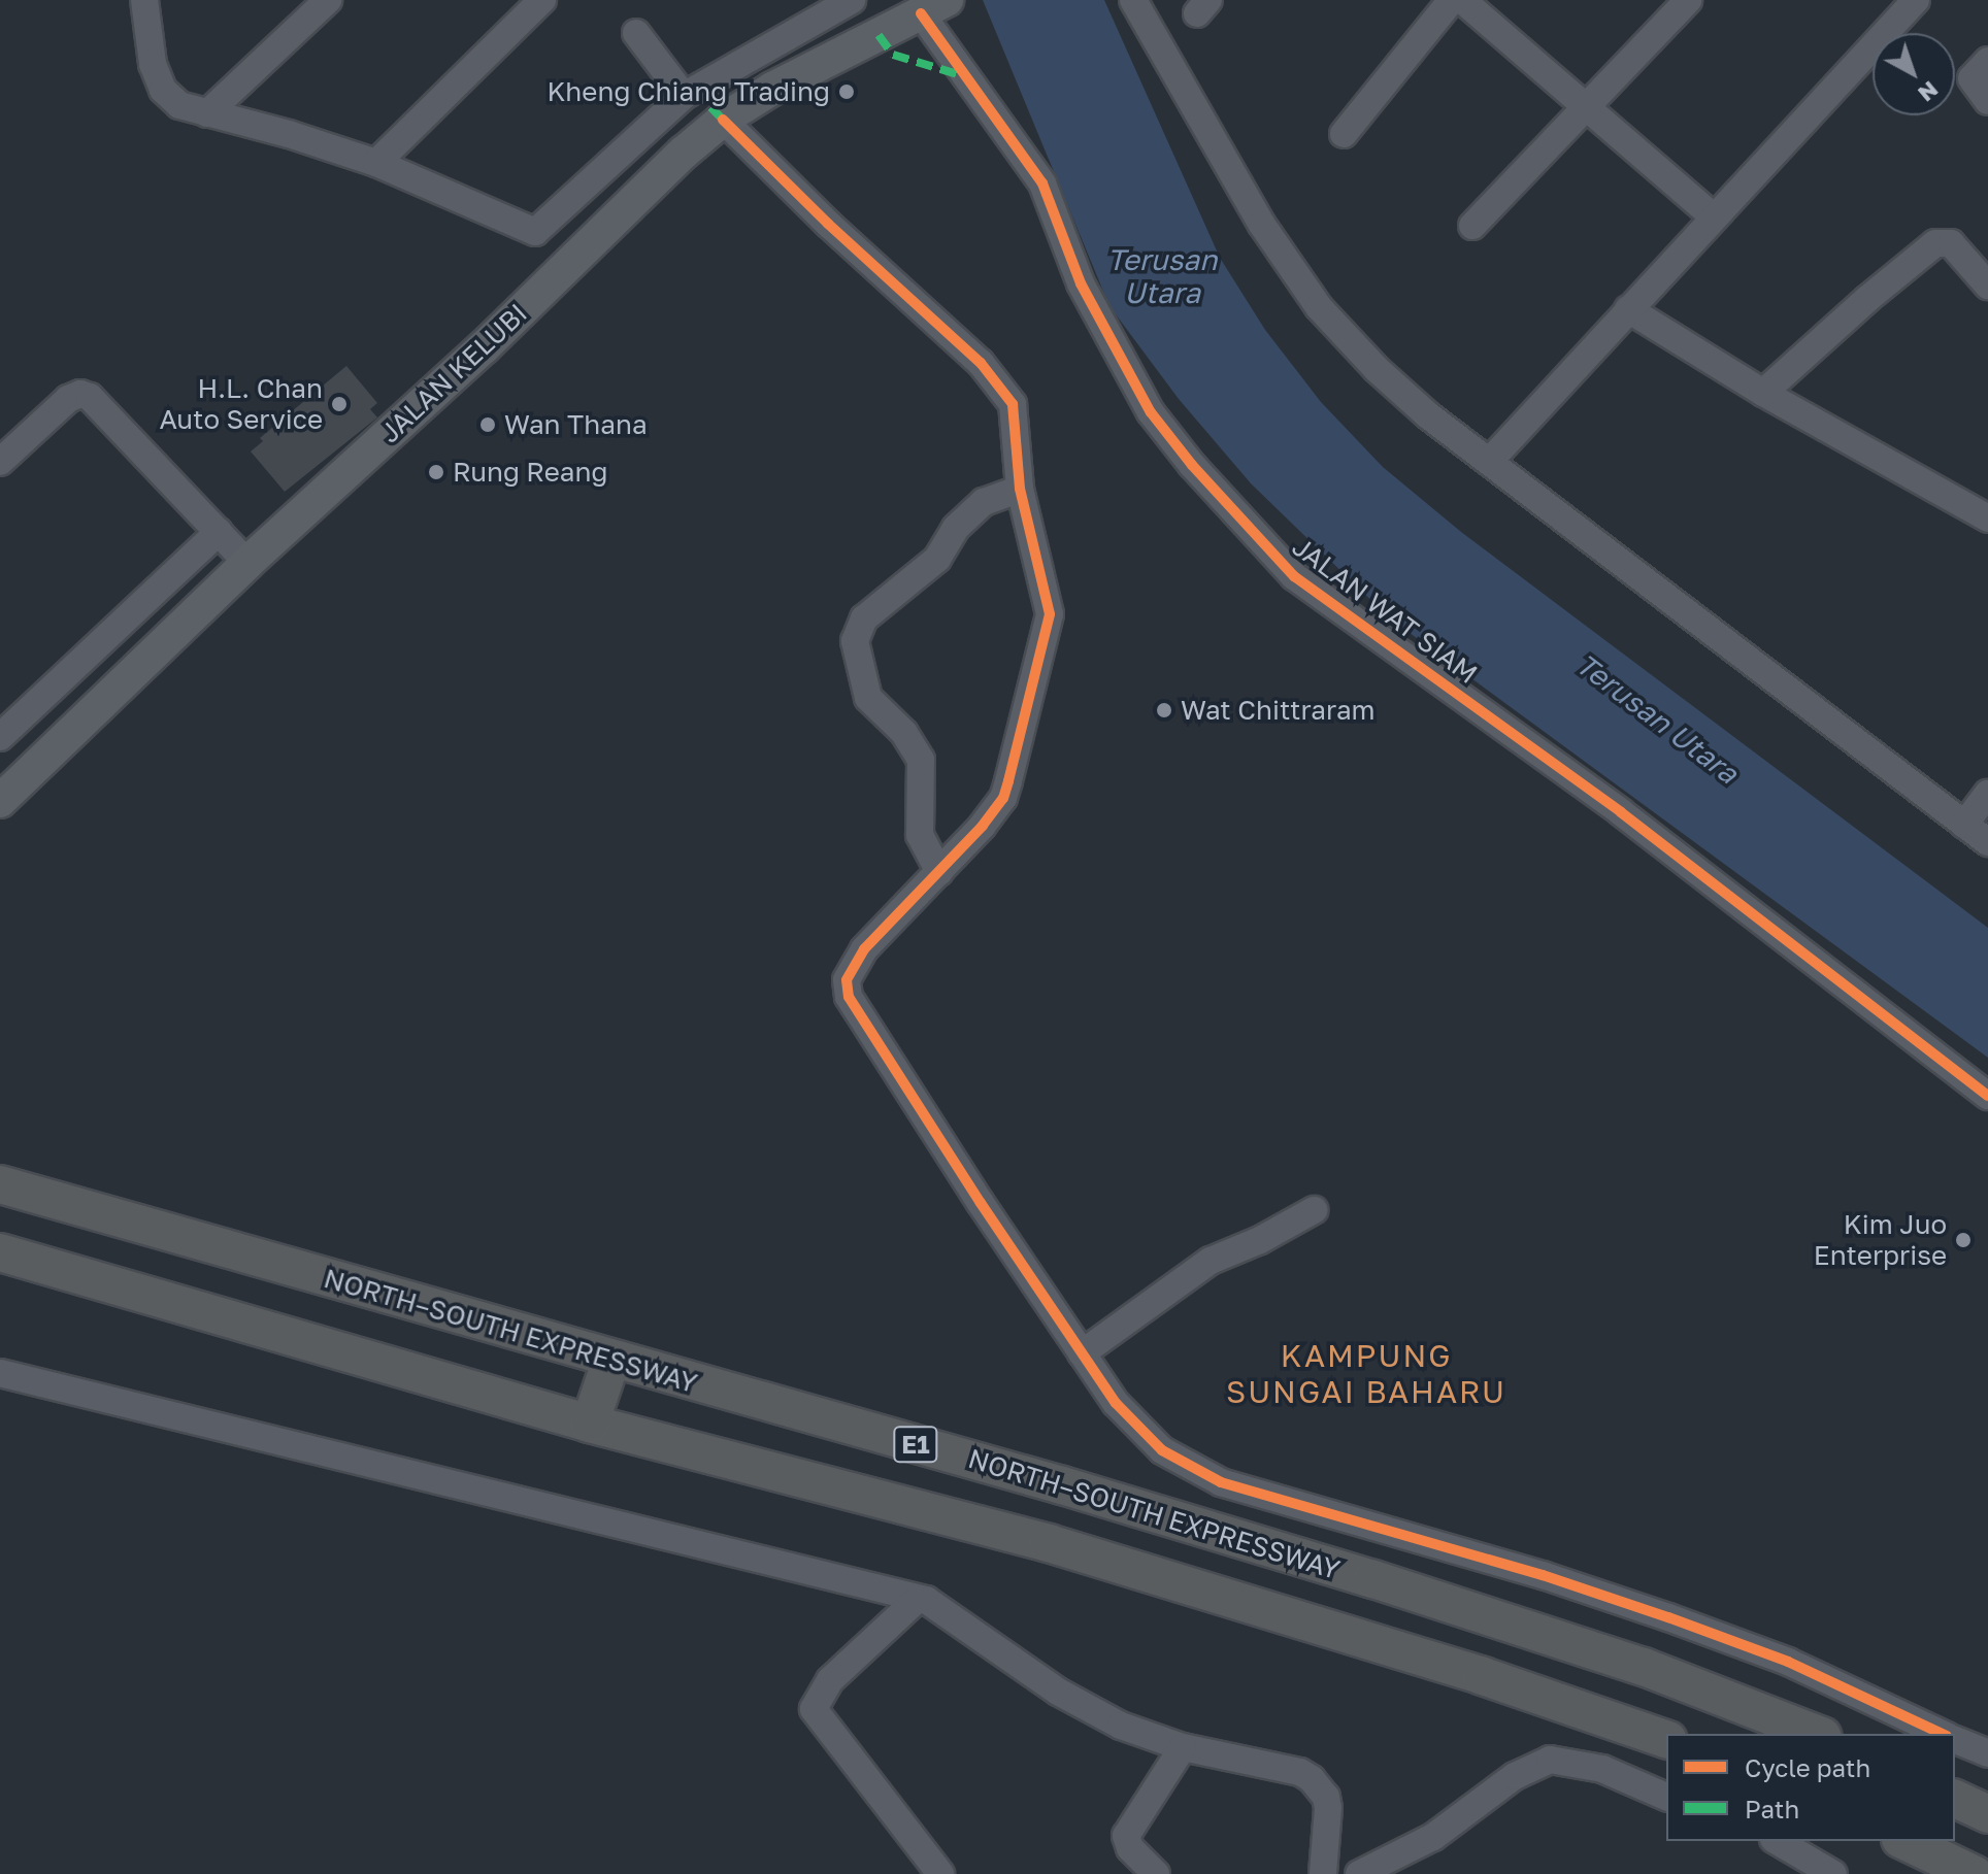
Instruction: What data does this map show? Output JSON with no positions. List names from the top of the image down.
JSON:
{
  "streets": {
    "highway": ["NORTH–SOUTH EXPRESSWAY", "E1"],
    "main road": ["JALAN KELUBI"],
    "street": ["JALAN WAT SIAM"]
  },
  "crossings": [
    ["JALAN KELUBI", "JALAN WAT SIAM"]
  ],
  "districts": ["KAMPUNG SUNGAI BAHARU"],
  "water": ["Terusan Utara"],
  "places": [
    "Kheng Chiang Trading",
    "H.L. Chan Auto Service",
    "Wan Thana",
    "Rung Reang",
    "Wat Chittraram",
    "Kim Juo Enterprise"
  ],
  "legend": ["Cycle path", "Path"],
  "north": "bottom right"
}
